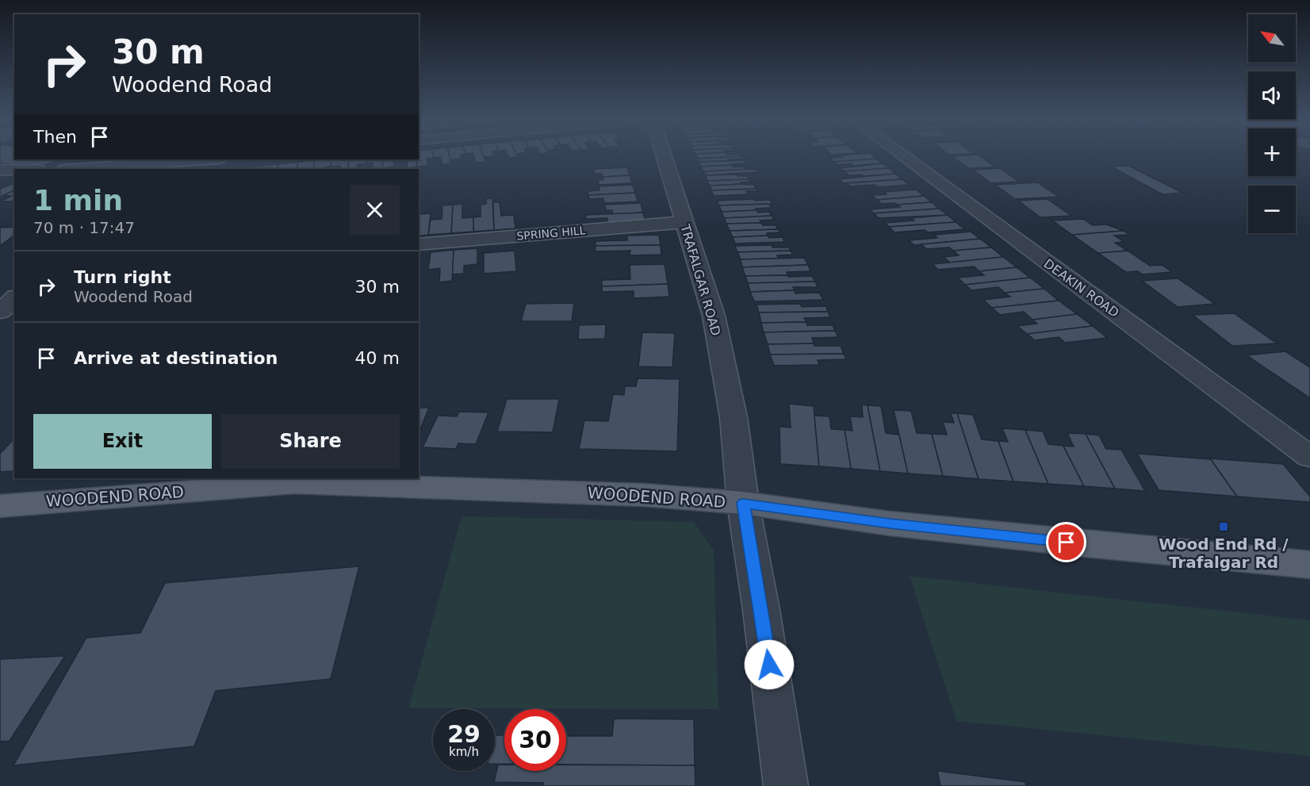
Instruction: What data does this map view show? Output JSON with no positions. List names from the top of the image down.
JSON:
{
  "streets": {
    "main road": ["WOODEND ROAD"],
    "street": ["SPRING HILL", "TRAFALGAR ROAD", "DEAKIN ROAD"]
  },
  "crossings": [
    ["SPRING HILL", "TRAFALGAR ROAD"],
    ["TRAFALGAR ROAD", "WOODEND ROAD"]
  ],
  "places": {
    "transit": ["Wood End Rd / Trafalgar Rd"]
  },
  "north": "top left",
  "page": {
    "map_buttons": ["+", "−"],
    "turn": ["30 m", "Woodend Road"],
    "then": "Then",
    "heading": ["1 min", "70 m · 17:47"],
    "list": [
      {
        "name": "Turn right",
        "note": "Woodend Road",
        "value": "30 m"
      },
      {
        "name": "Arrive at destination",
        "value": "40 m"
      }
    ],
    "buttons": ["Exit", "Share"],
    "speed": "29 km/h",
    "limit": "30"
  }
}
